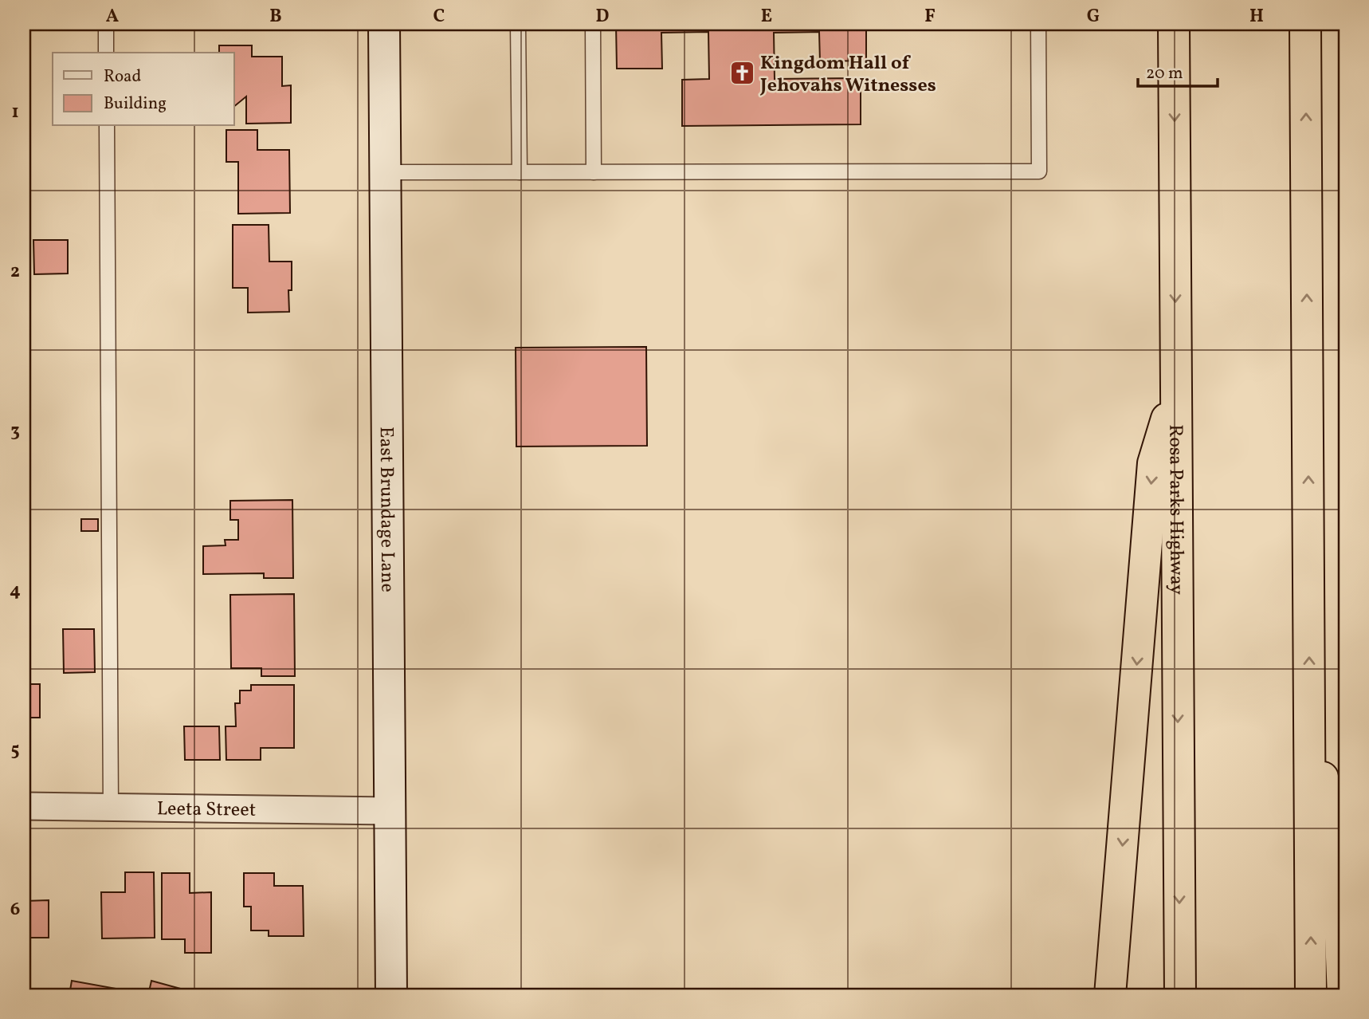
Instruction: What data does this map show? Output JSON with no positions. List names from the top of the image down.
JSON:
{
  "streets": {
    "highway": ["Rosa Parks Highway"],
    "main road": ["East Brundage Lane"],
    "street": ["Leeta Street"]
  },
  "crossings": [
    ["East Brundage Lane", "Leeta Street"]
  ],
  "places": {
    "church": ["Kingdom Hall of Jehovahs Witnesses"]
  },
  "legend": ["Road", "Building"],
  "scale_bar": "20 m",
  "grid": {
    "columns": [
      "A",
      "B",
      "C",
      "D",
      "E",
      "F",
      "G",
      "H"
    ],
    "rows": [
      "1",
      "2",
      "3",
      "4",
      "5",
      "6"
    ]
  }
}
